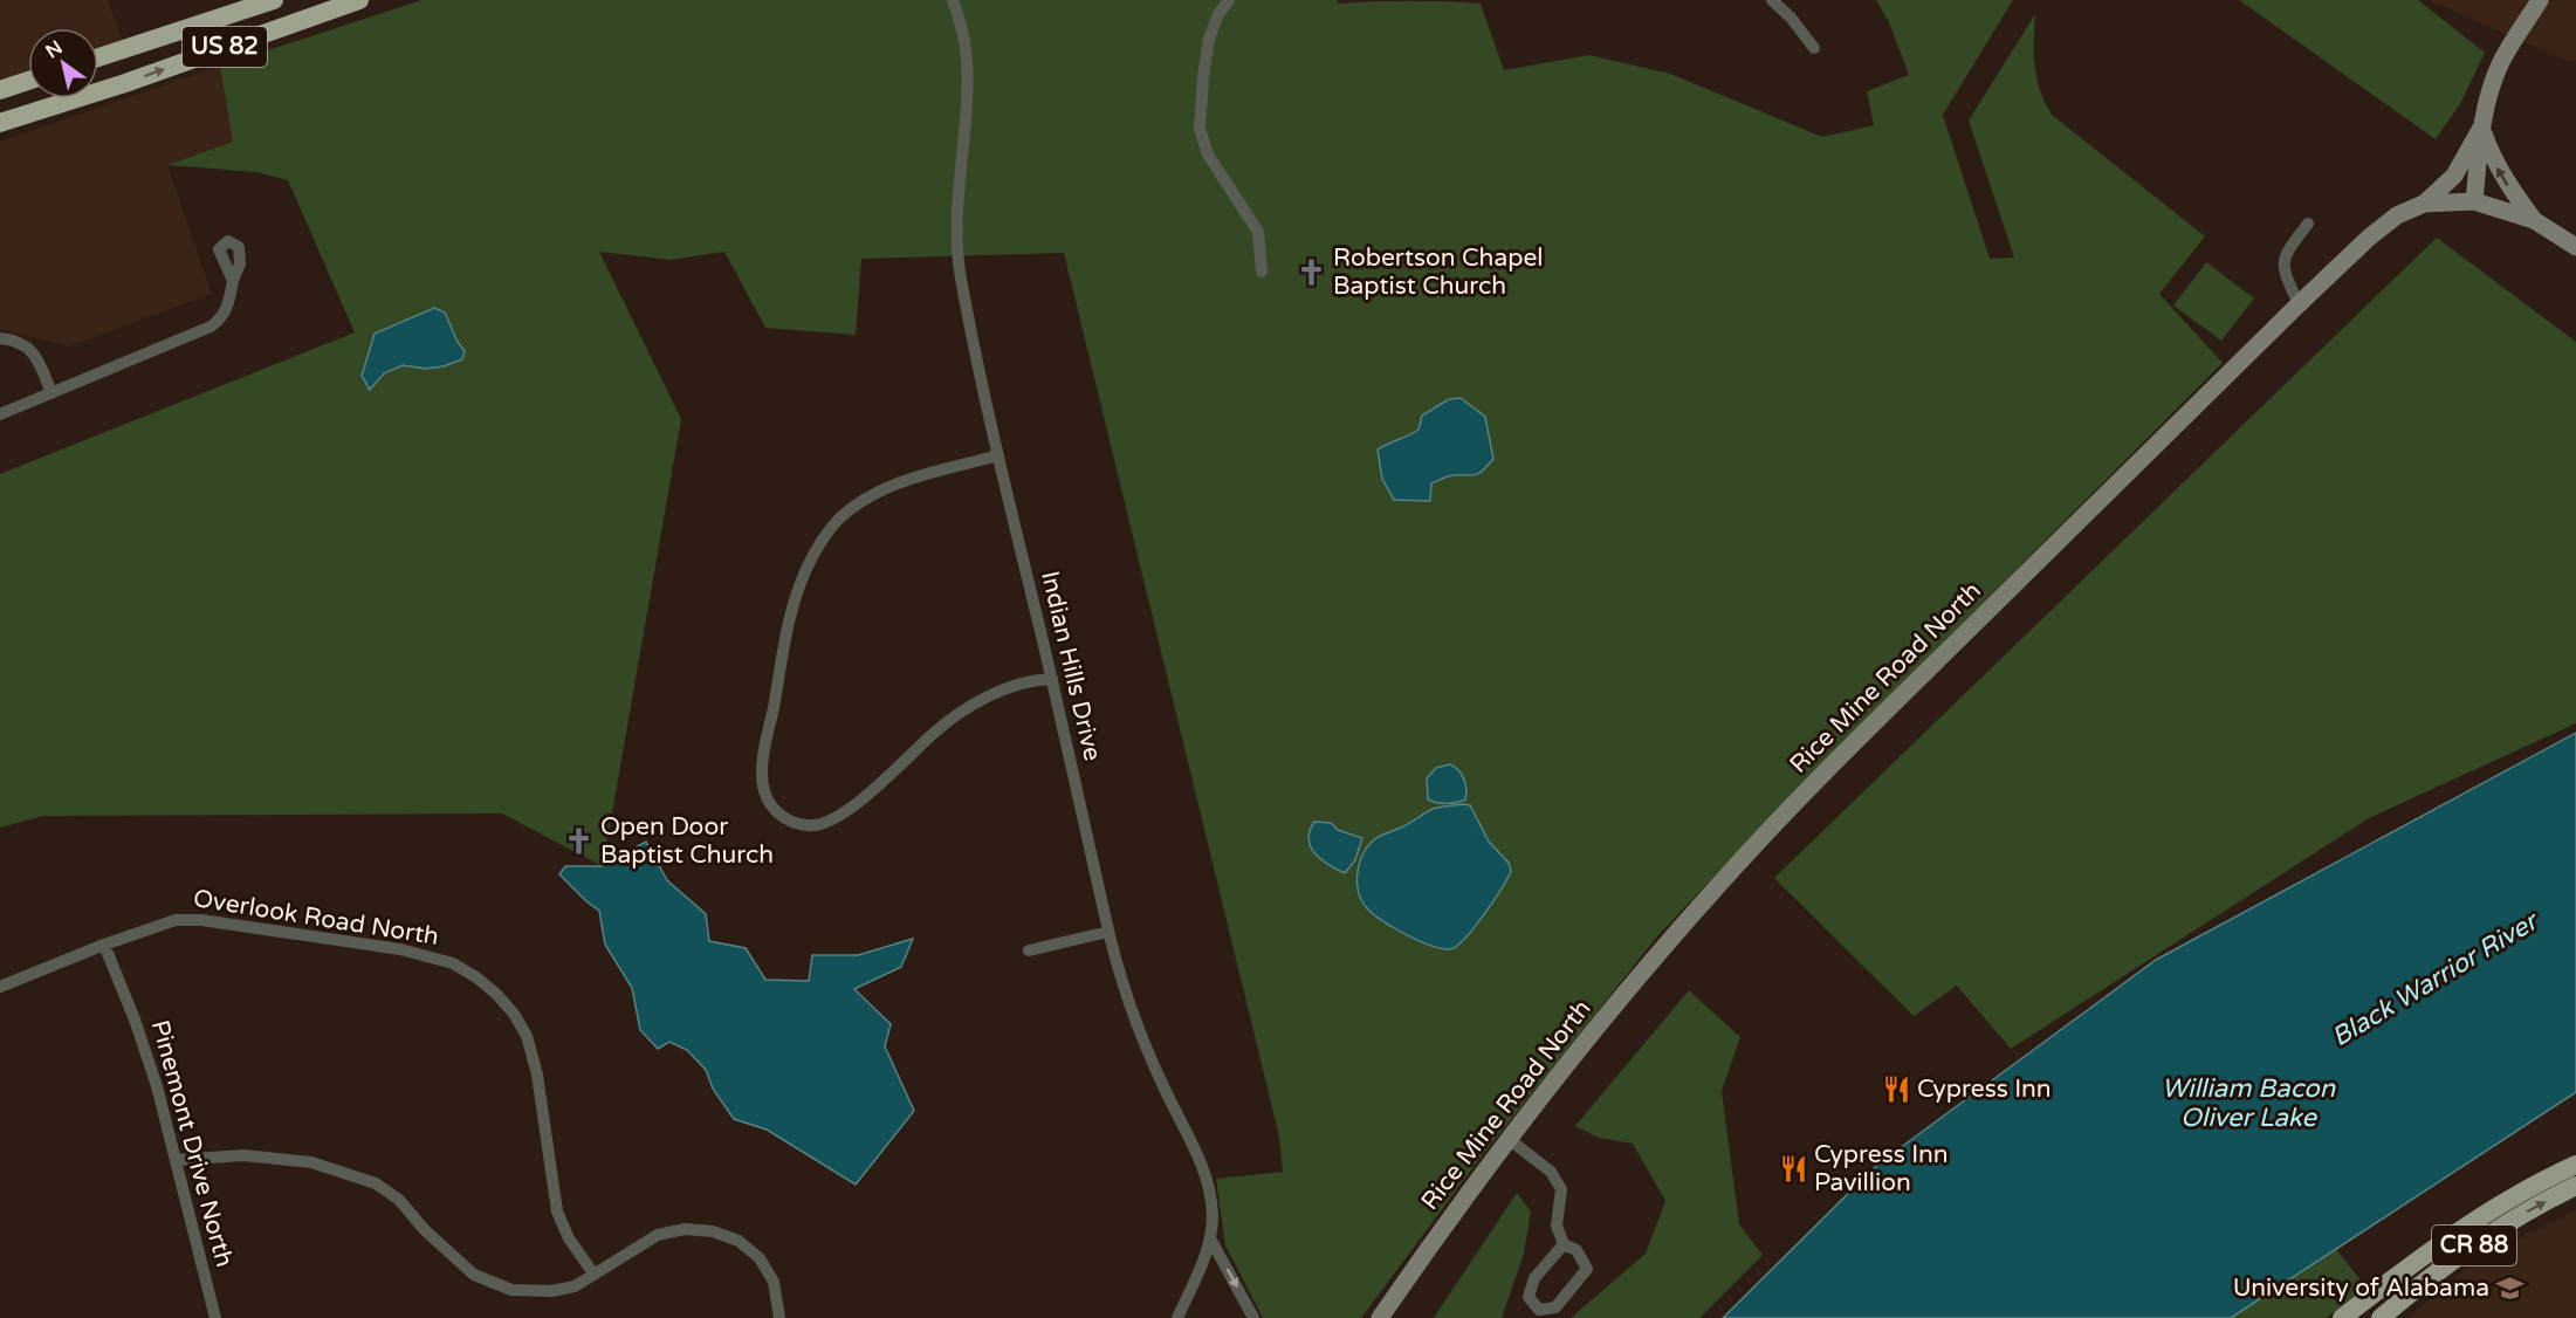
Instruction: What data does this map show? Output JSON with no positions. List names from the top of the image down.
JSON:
{
  "streets": {
    "highway": ["US 82"],
    "main road": ["Rice Mine Road North", "CR 88"],
    "street": ["Indian Hills Drive", "Overlook Road North", "Pinemont Drive North"]
  },
  "crossings": [
    ["Overlook Road North", "Pinemont Drive North"]
  ],
  "water": ["Black Warrior River", "William Bacon Oliver Lake"],
  "places": {
    "church": ["Robertson Chapel Baptist Church", "Open Door Baptist Church"],
    "restaurant": ["Cypress Inn", "Cypress Inn Pavillion"],
    "school or university": ["University of Alabama"]
  },
  "north": "top left"
}
